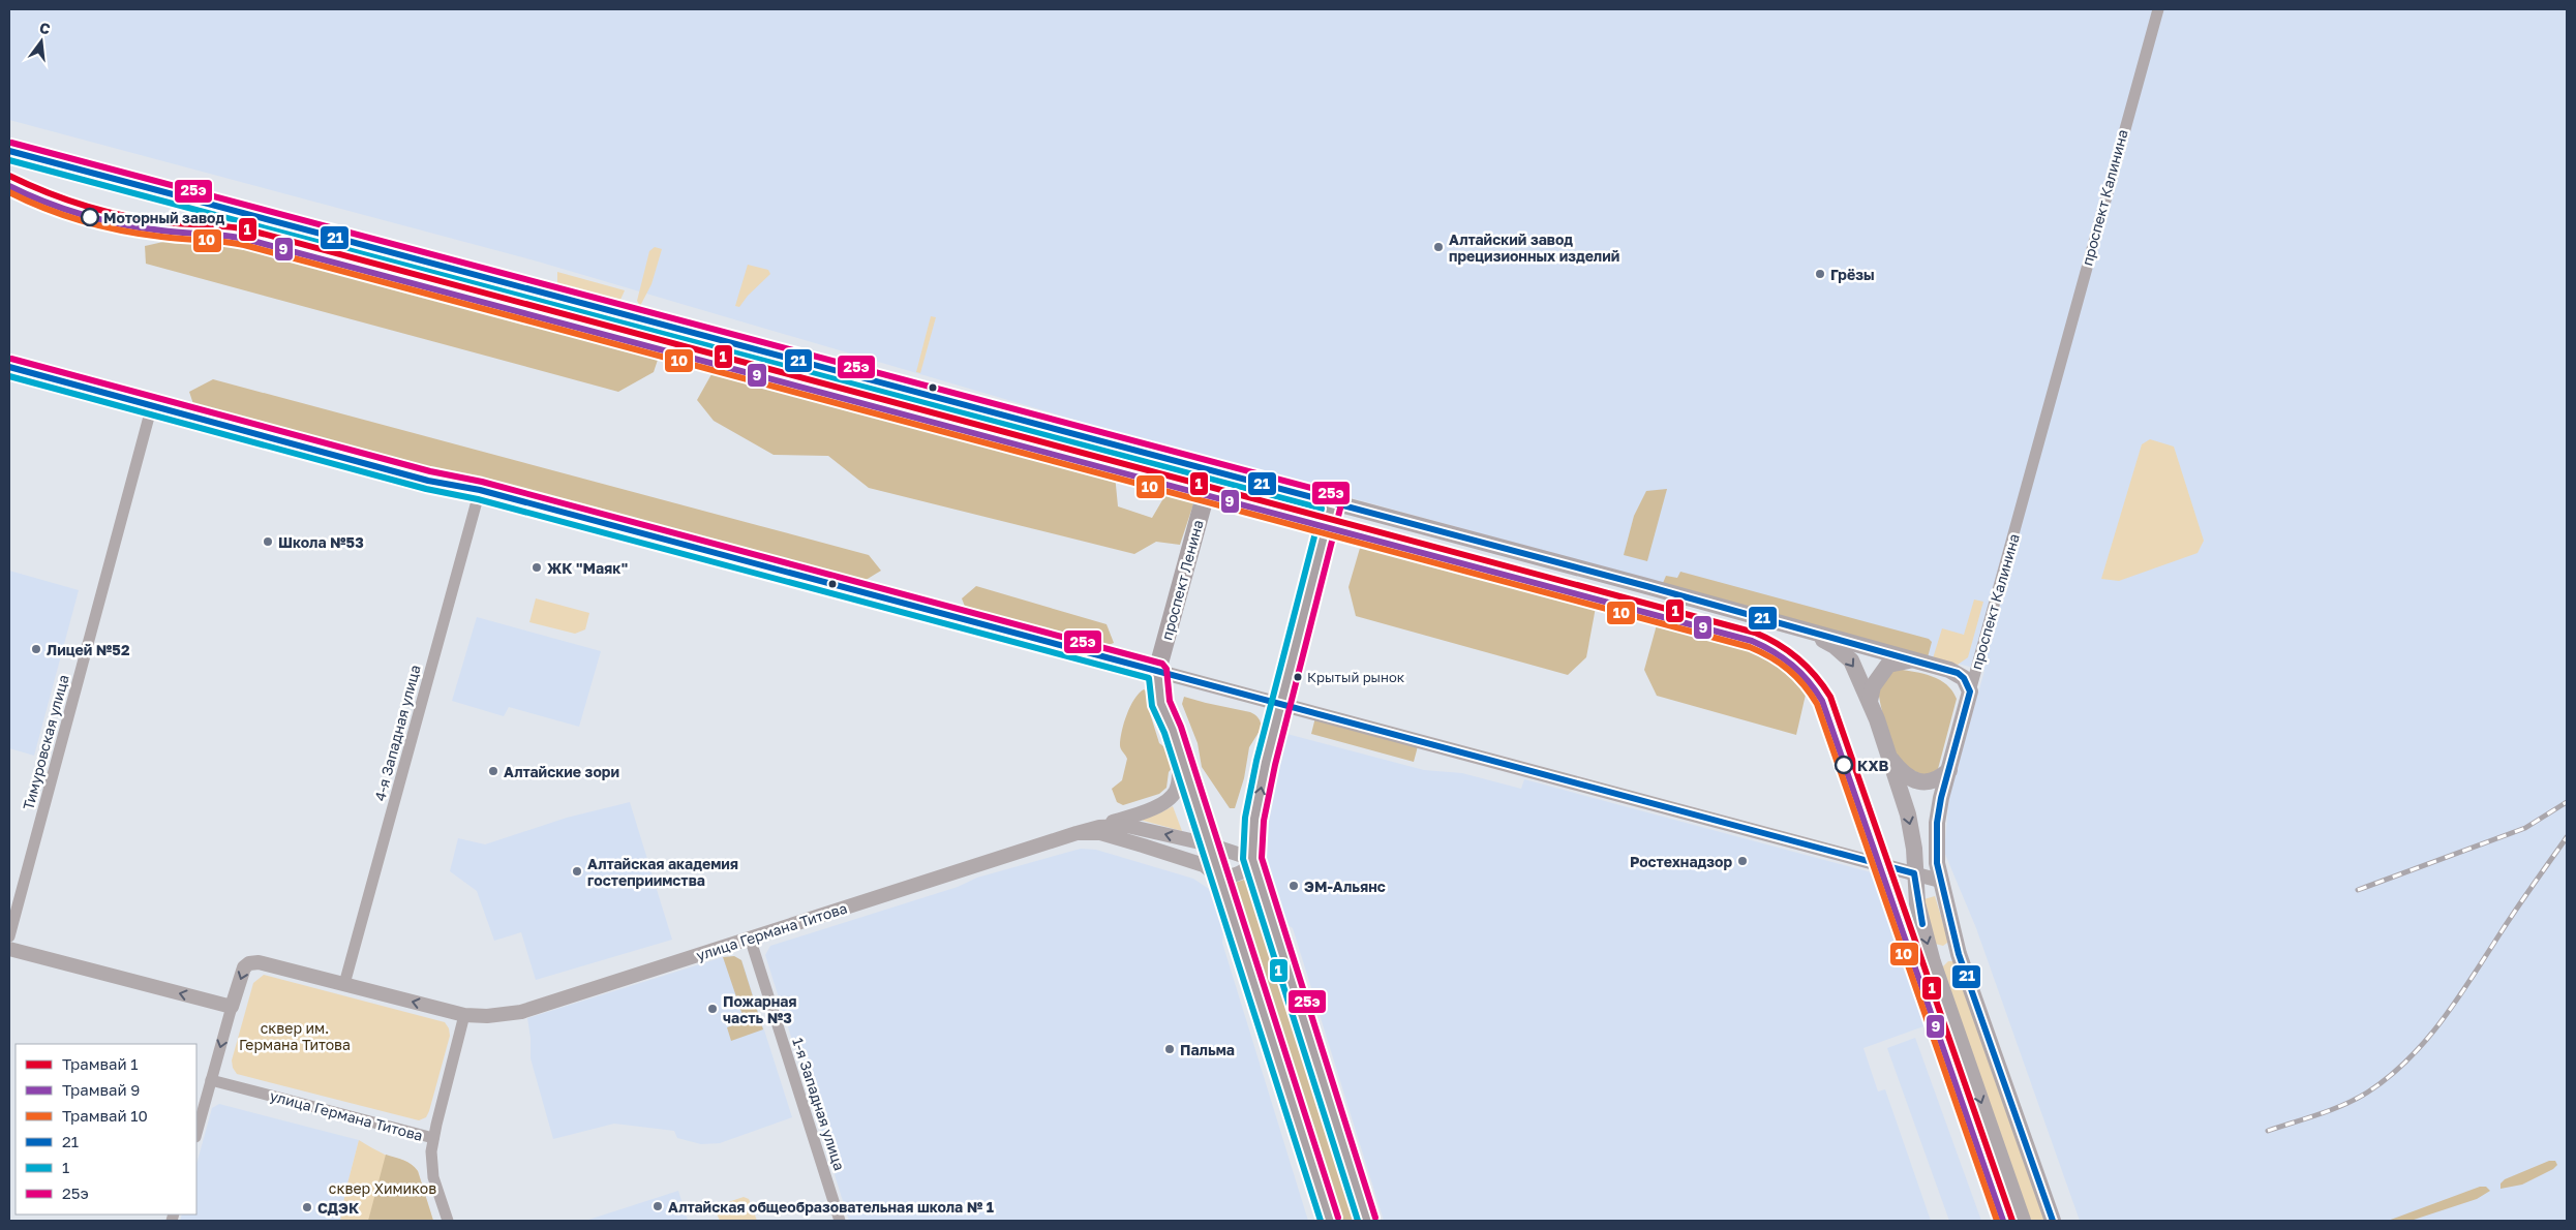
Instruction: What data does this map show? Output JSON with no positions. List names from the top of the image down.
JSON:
{
  "streets": {
    "main road": ["проспект Калинина", "проспект Ленина"],
    "street": [
      "4-я Западная улица",
      "Тимуровская улица",
      "улица Германа Титова",
      "1-я Западная улица"
    ]
  },
  "crossings": [
    ["4-я Западная улица", "улица Германа Титова"],
    ["улица Германа Титова", "1-я Западная улица"]
  ],
  "parks": ["сквер им. Германа Титова", "сквер Химиков"],
  "places": [
    "Моторный завод",
    "Алтайский завод прецизионных изделий",
    "Грёзы",
    "Школа №53",
    "ЖК \"Маяк\"",
    "Лицей №52",
    "Крытый рынок",
    "КХВ",
    "Алтайские зори",
    "Ростехнадзор",
    "Алтайская академия гостеприимства",
    "ЭМ-Альянс",
    "Пожарная часть №3",
    "Пальма",
    "Алтайская общеобразовательная школа № 1",
    "СДЭК"
  ],
  "lines": [
    "transit line 25э",
    "transit line 21",
    "transit line 1",
    "tram line 1",
    "tram line 9",
    "tram line 10"
  ],
  "legend": [
    "Трамвай 1",
    "Трамвай 9",
    "Трамвай 10",
    "21",
    "1",
    "25э"
  ],
  "north": "top"
}
